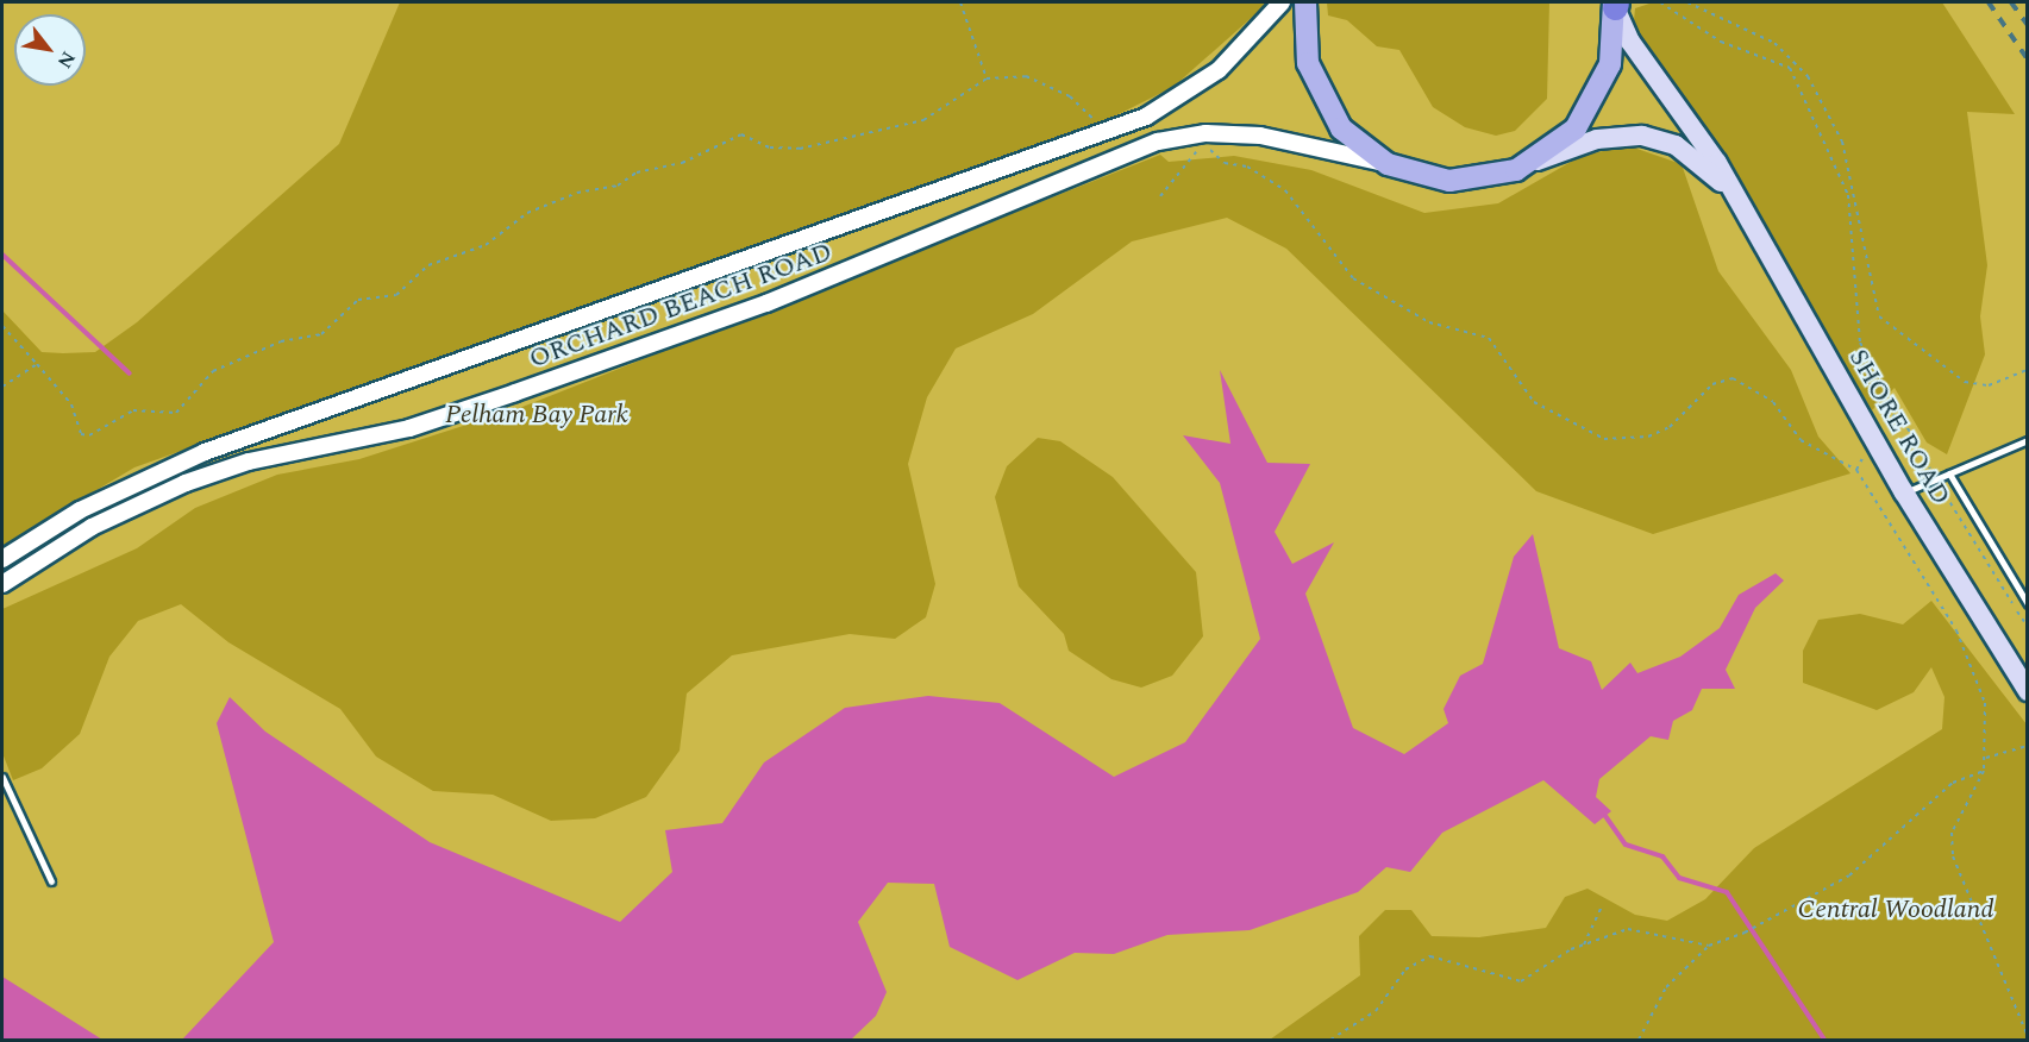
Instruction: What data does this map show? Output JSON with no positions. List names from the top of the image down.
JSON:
{
  "streets": {
    "main road": ["SHORE ROAD"],
    "street": ["ORCHARD BEACH ROAD"]
  },
  "parks": ["Pelham Bay Park", "Central Woodland"],
  "north": "bottom right"
}
